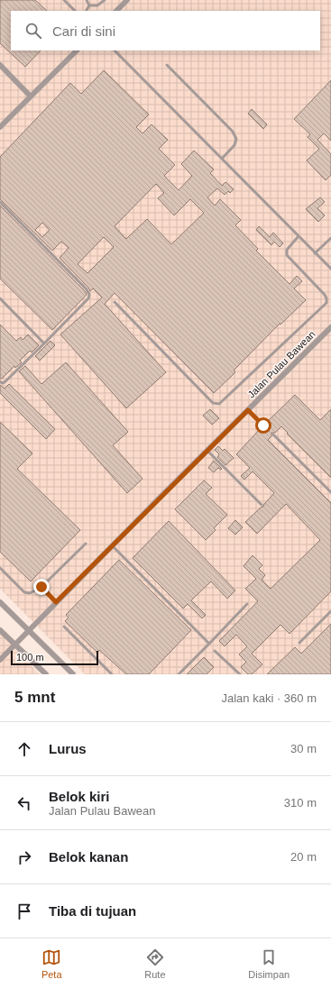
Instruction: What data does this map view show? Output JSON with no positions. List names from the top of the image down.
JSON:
{
  "streets": {
    "street": ["Jalan Pulau Bawean"]
  },
  "scale_bar": "100 m",
  "page": {
    "search": "Cari di sini",
    "scale": "100 m",
    "heading": ["5 mnt", "Jalan kaki · 360 m"],
    "list": [
      ["Lurus", "30 m"],
      ["Belok kiri", "Jalan Pulau Bawean", "310 m"],
      ["Belok kanan", "20 m"],
      "Tiba di tujuan"
    ],
    "nav": ["Peta", "Rute", "Disimpan"]
  }
}
